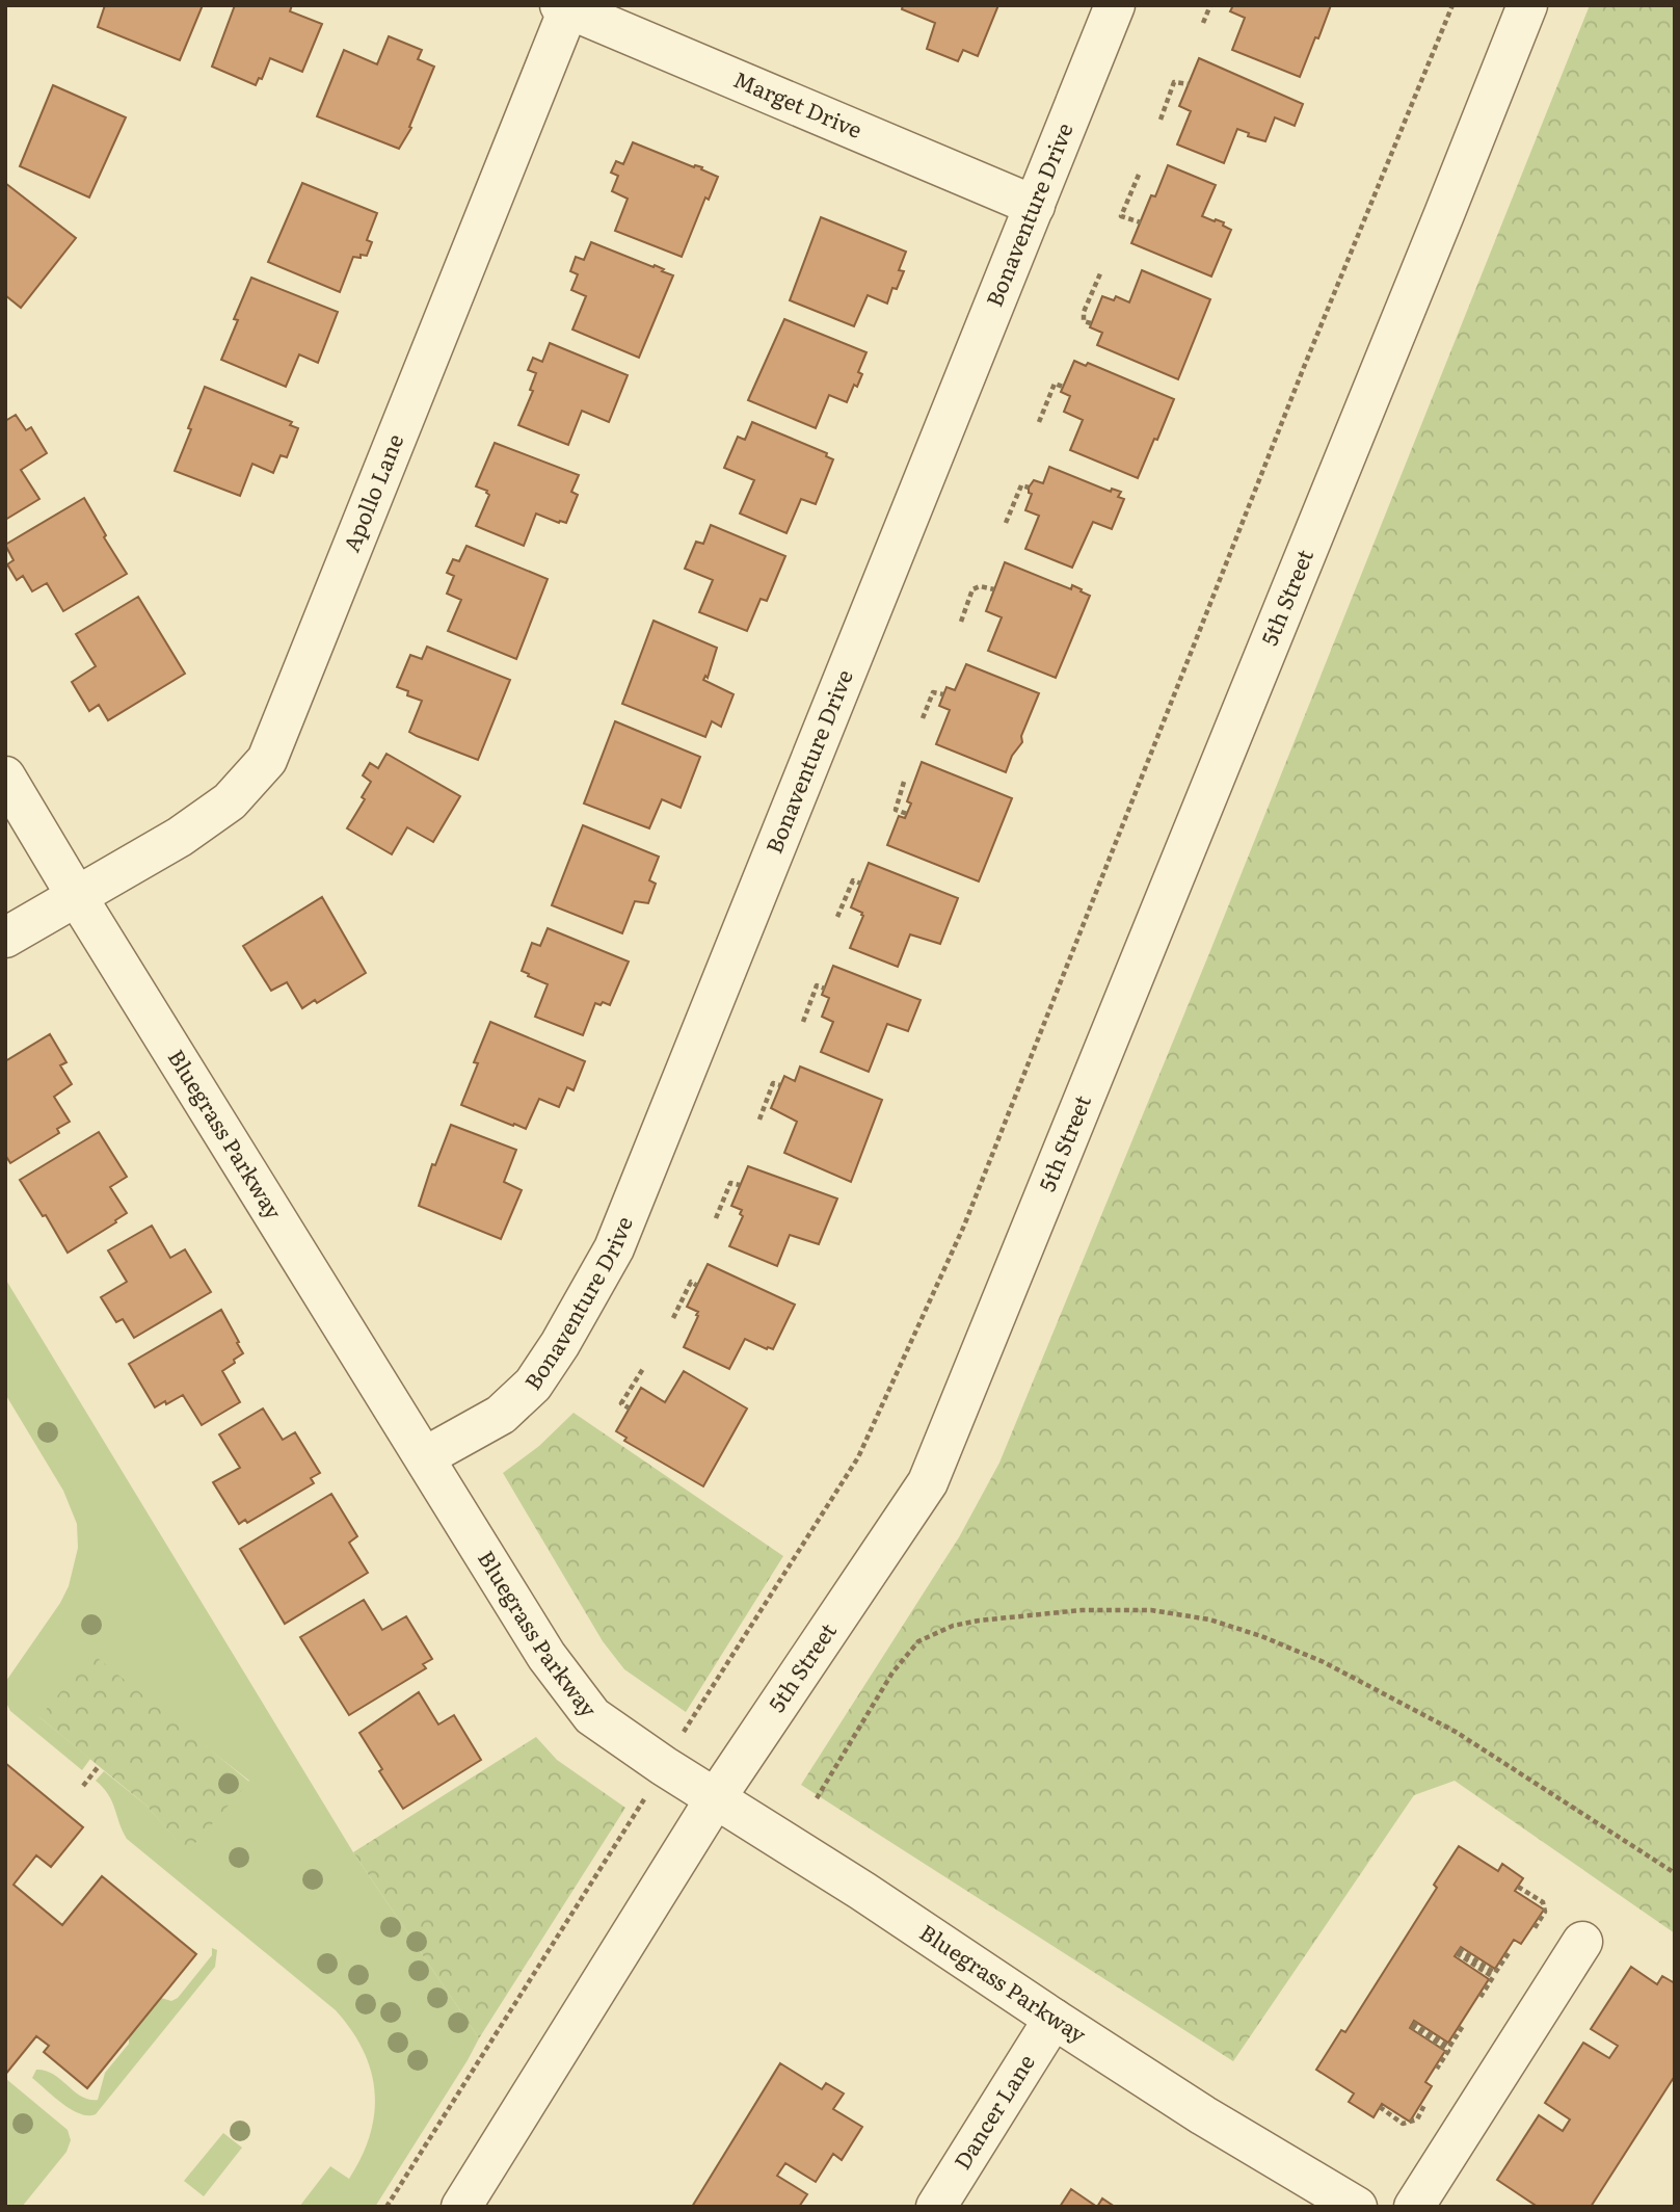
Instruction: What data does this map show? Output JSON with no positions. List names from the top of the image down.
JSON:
{
  "streets": {
    "street": [
      "Marget Drive",
      "Bonaventure Drive",
      "Apollo Lane",
      "5th Street",
      "Bluegrass Parkway",
      "Dancer Lane"
    ]
  },
  "crossings": [
    ["Marget Drive", "Bonaventure Drive"],
    ["Marget Drive", "Apollo Lane"],
    ["Bonaventure Drive", "Bluegrass Parkway"],
    ["Apollo Lane", "Bluegrass Parkway"],
    ["5th Street", "Bluegrass Parkway"],
    ["Bluegrass Parkway", "Dancer Lane"]
  ]
}
